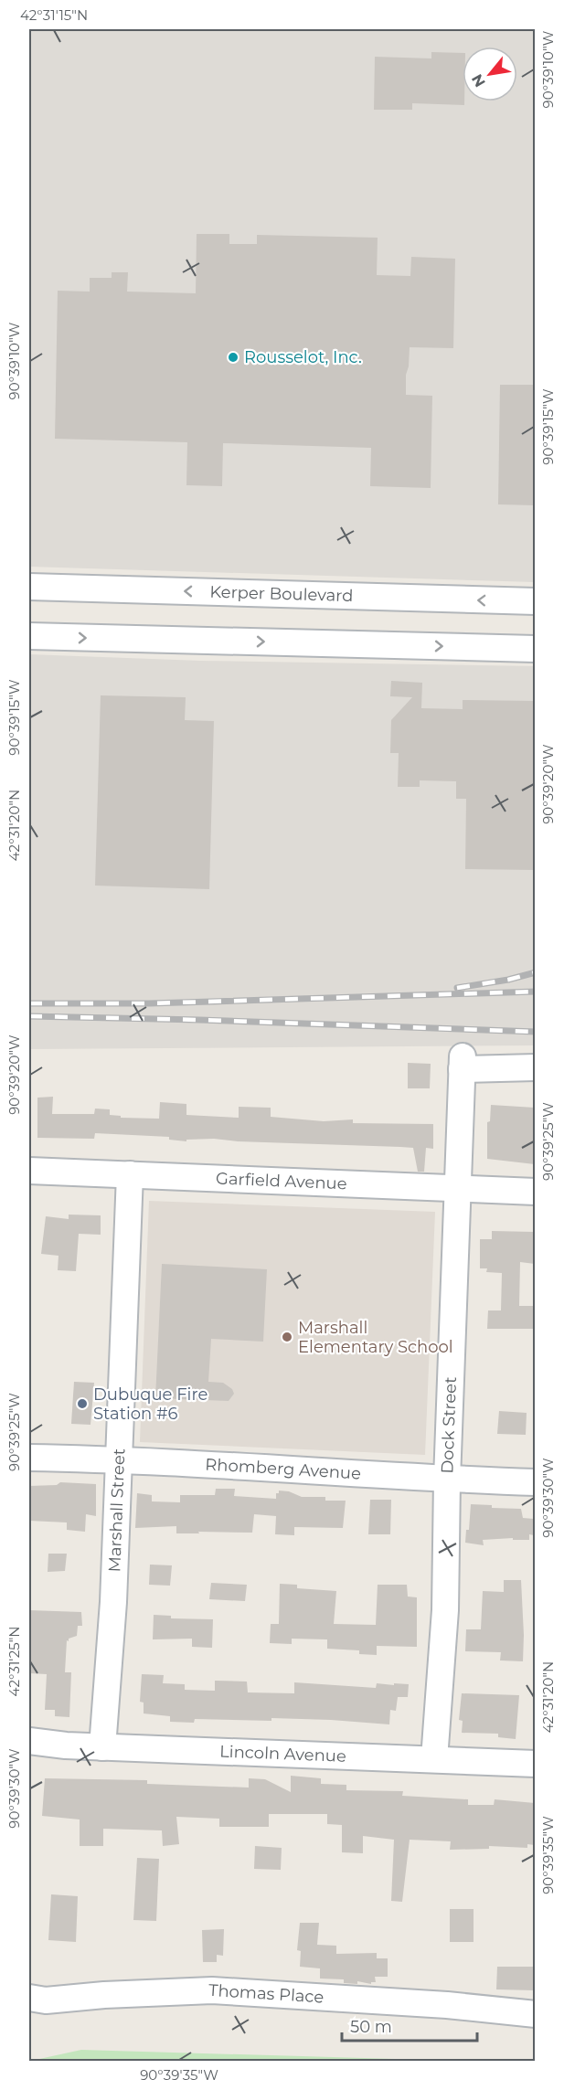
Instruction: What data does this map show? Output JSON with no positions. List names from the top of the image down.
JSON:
{
  "streets": {
    "street": [
      "Kerper Boulevard",
      "Garfield Avenue",
      "Dock Street",
      "Rhomberg Avenue",
      "Marshall Street",
      "Lincoln Avenue",
      "Thomas Place"
    ]
  },
  "crossings": [
    ["Garfield Avenue", "Dock Street"],
    ["Garfield Avenue", "Marshall Street"],
    ["Dock Street", "Rhomberg Avenue"],
    ["Dock Street", "Lincoln Avenue"],
    ["Rhomberg Avenue", "Marshall Street"],
    ["Marshall Street", "Lincoln Avenue"]
  ],
  "places": ["Rousselot, Inc.", "Marshall Elementary School", "Dubuque Fire Station #6"],
  "scale_bar": "50 m",
  "north": "bottom left",
  "coordinates": [
    "42°31'15\"N",
    "90°39'10\"W",
    "90°39'15\"W",
    "90°39'20\"W",
    "42°31'20\"N",
    "90°39'25\"W",
    "90°39'30\"W",
    "42°31'25\"N",
    "90°39'35\"W"
  ]
}
